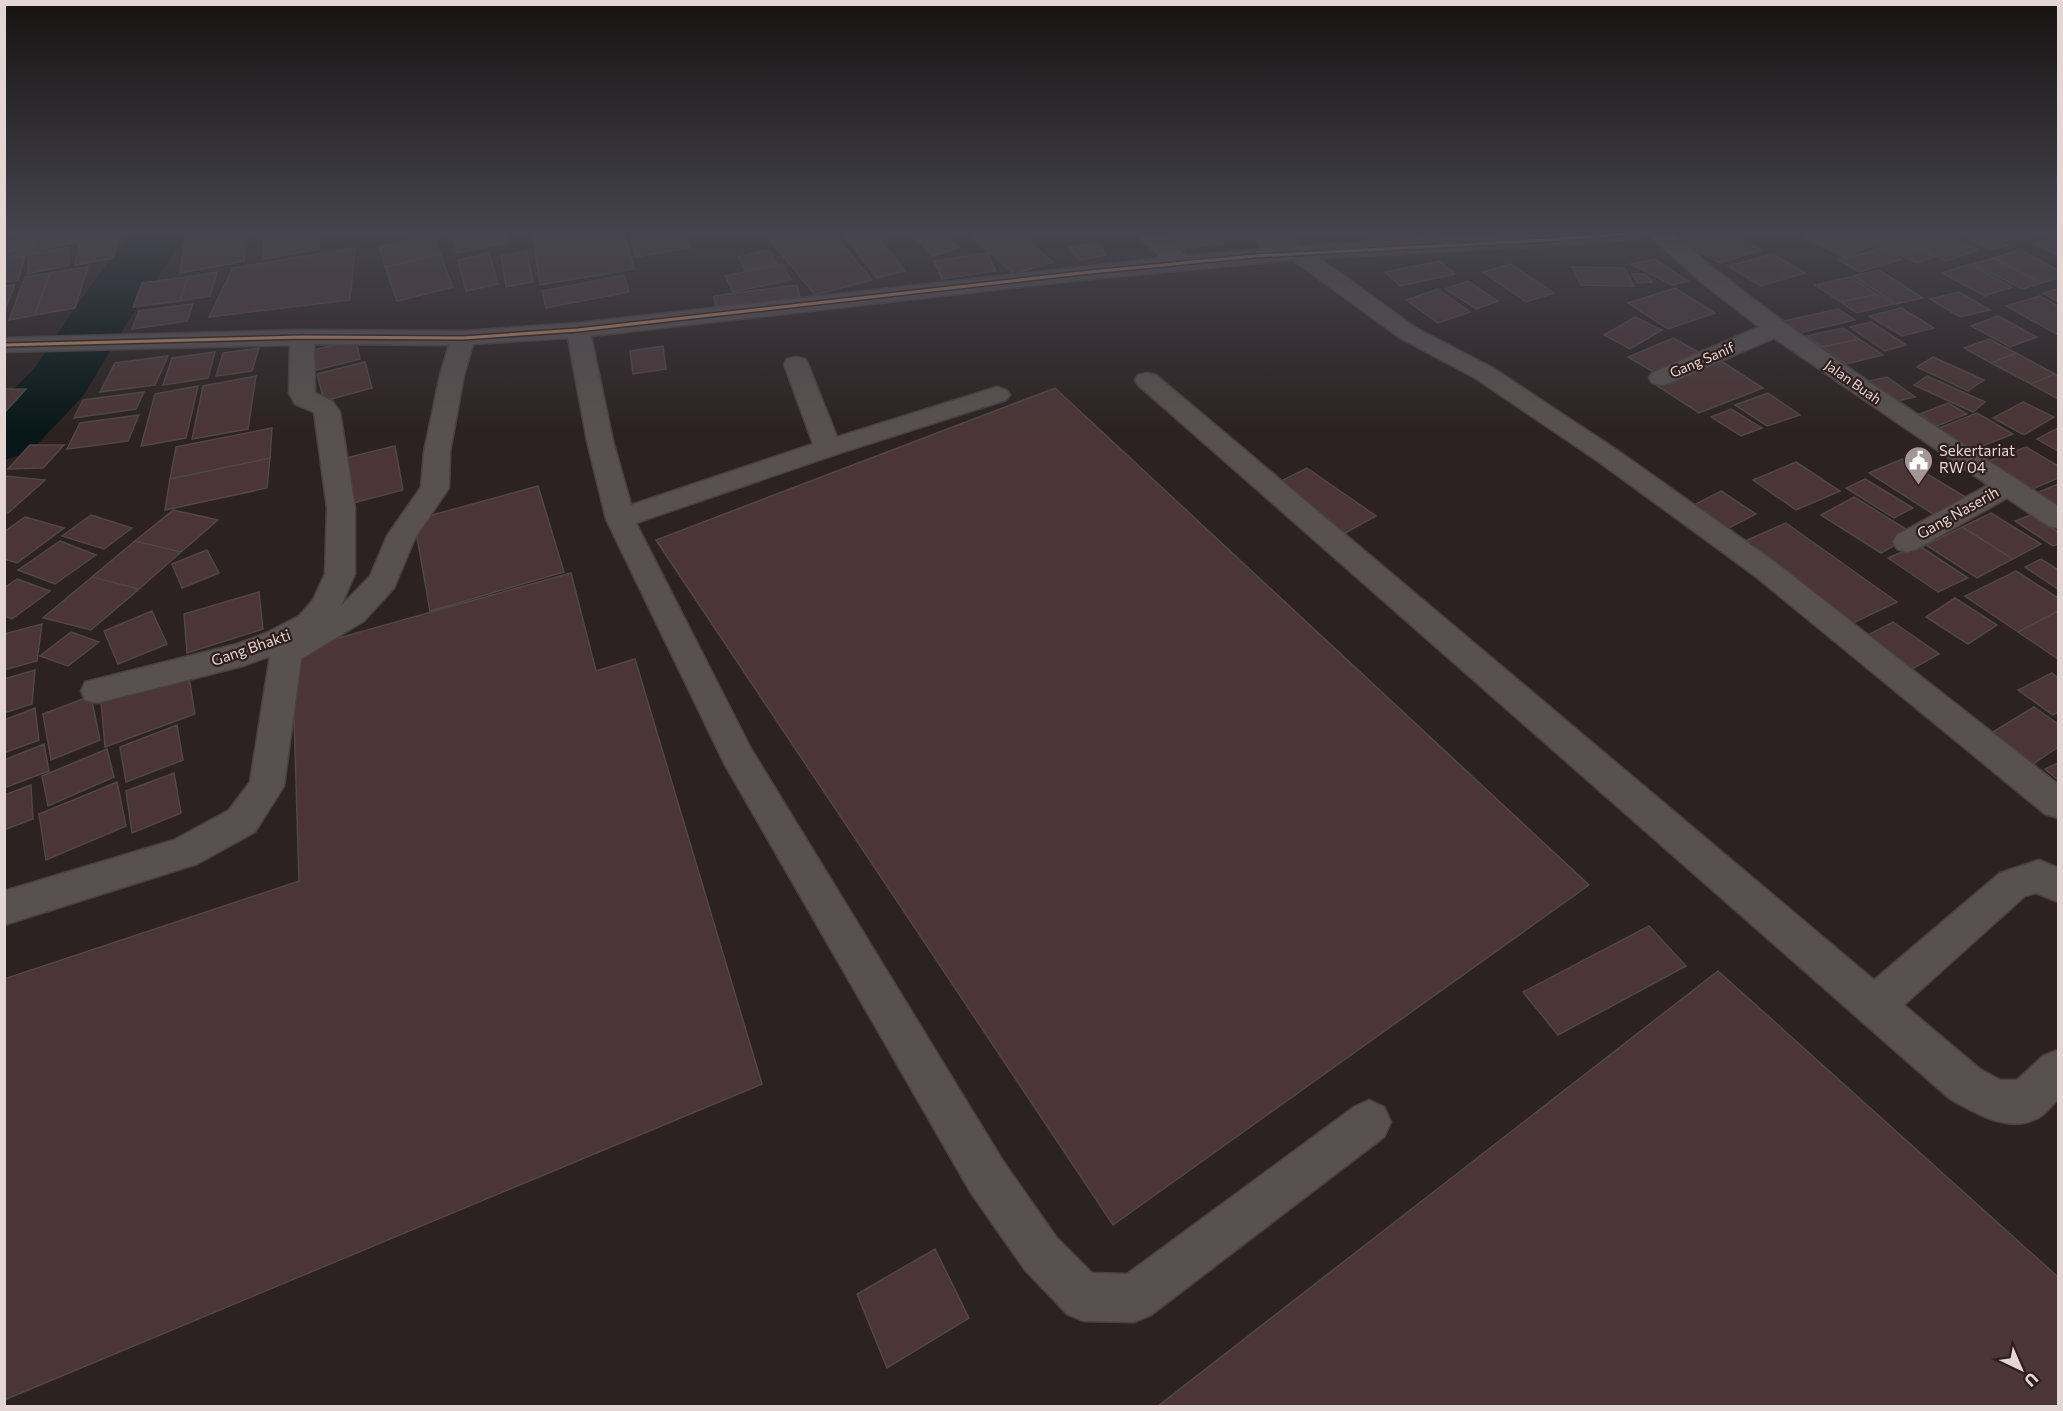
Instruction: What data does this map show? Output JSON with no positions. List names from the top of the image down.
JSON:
{
  "streets": {
    "street": [
      "Gang Sanif",
      "Jalan Buah",
      "Gang Naserih",
      "Gang Bhakti"
    ]
  },
  "crossings": [
    ["Gang Sanif", "Jalan Buah"],
    ["Jalan Buah", "Gang Naserih"]
  ],
  "places": {
    "public building": ["Sekertariat RW 04"]
  },
  "north": "bottom right"
}
